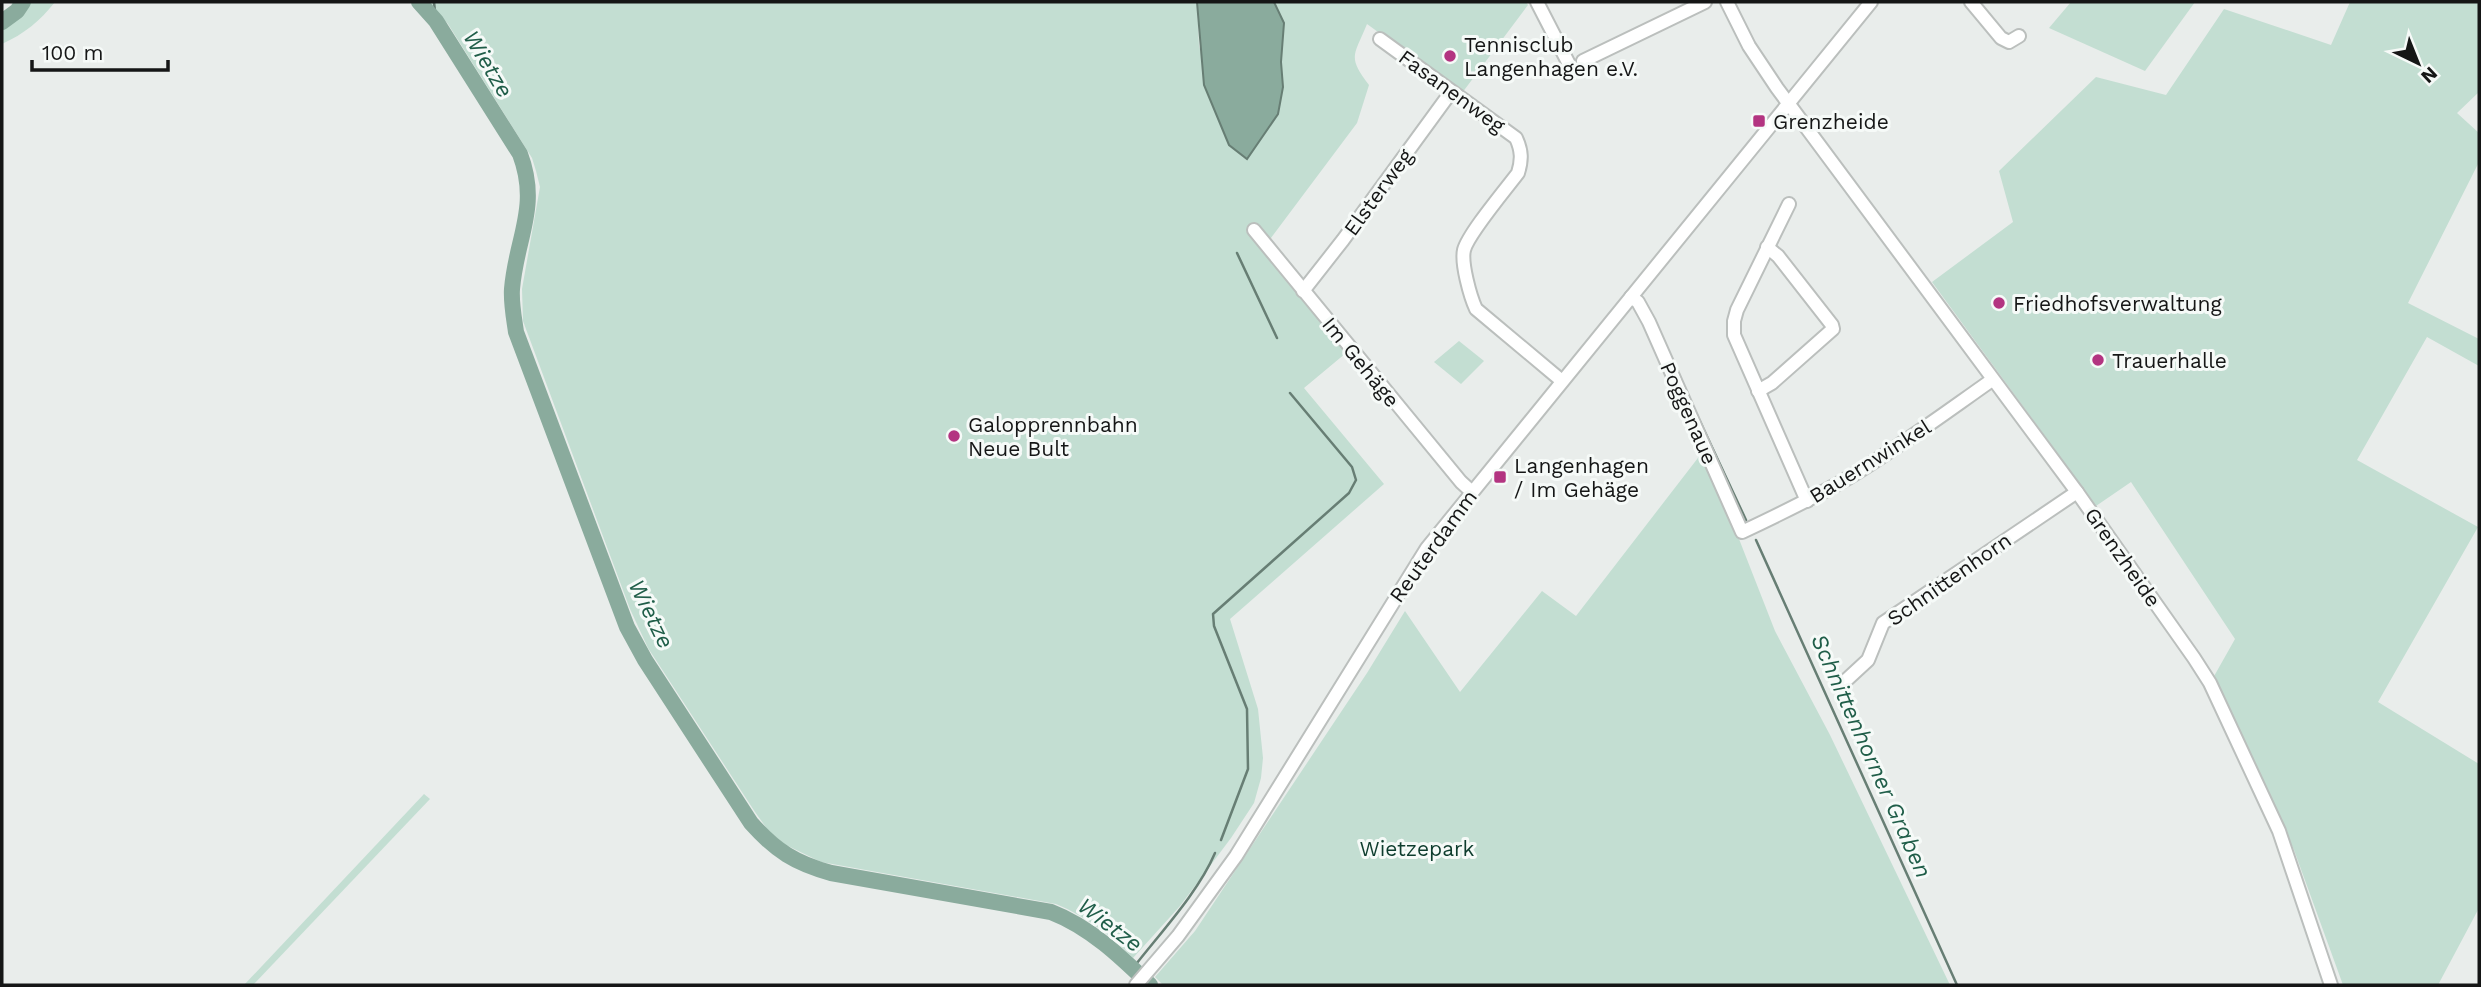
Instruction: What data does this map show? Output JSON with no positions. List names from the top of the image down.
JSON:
{
  "streets": {
    "street": [
      "Fasanenweg",
      "Elsterweg",
      "Im Gehäge",
      "Poggenaue",
      "Bauernwinkel",
      "Reuterdamm",
      "Grenzheide",
      "Schnittenhorn"
    ]
  },
  "crossings": [
    ["Fasanenweg", "Elsterweg"],
    ["Fasanenweg", "Reuterdamm"],
    ["Elsterweg", "Im Gehäge"],
    ["Im Gehäge", "Reuterdamm"],
    ["Poggenaue", "Bauernwinkel"],
    ["Poggenaue", "Reuterdamm"],
    ["Bauernwinkel", "Grenzheide"],
    ["Reuterdamm", "Grenzheide"],
    ["Grenzheide", "Schnittenhorn"]
  ],
  "water": ["Wietze", "Schnittenhorner Graben"],
  "parks": ["Wietzepark"],
  "places": {
    "other": [
      "Tennisclub Langenhagen e.V.",
      "Friedhofsverwaltung",
      "Trauerhalle",
      "Galopprennbahn Neue Bult"
    ],
    "transit": ["Grenzheide", "Langenhagen / Im Gehäge"]
  },
  "scale_bar": "100 m",
  "north": "bottom right"
}
